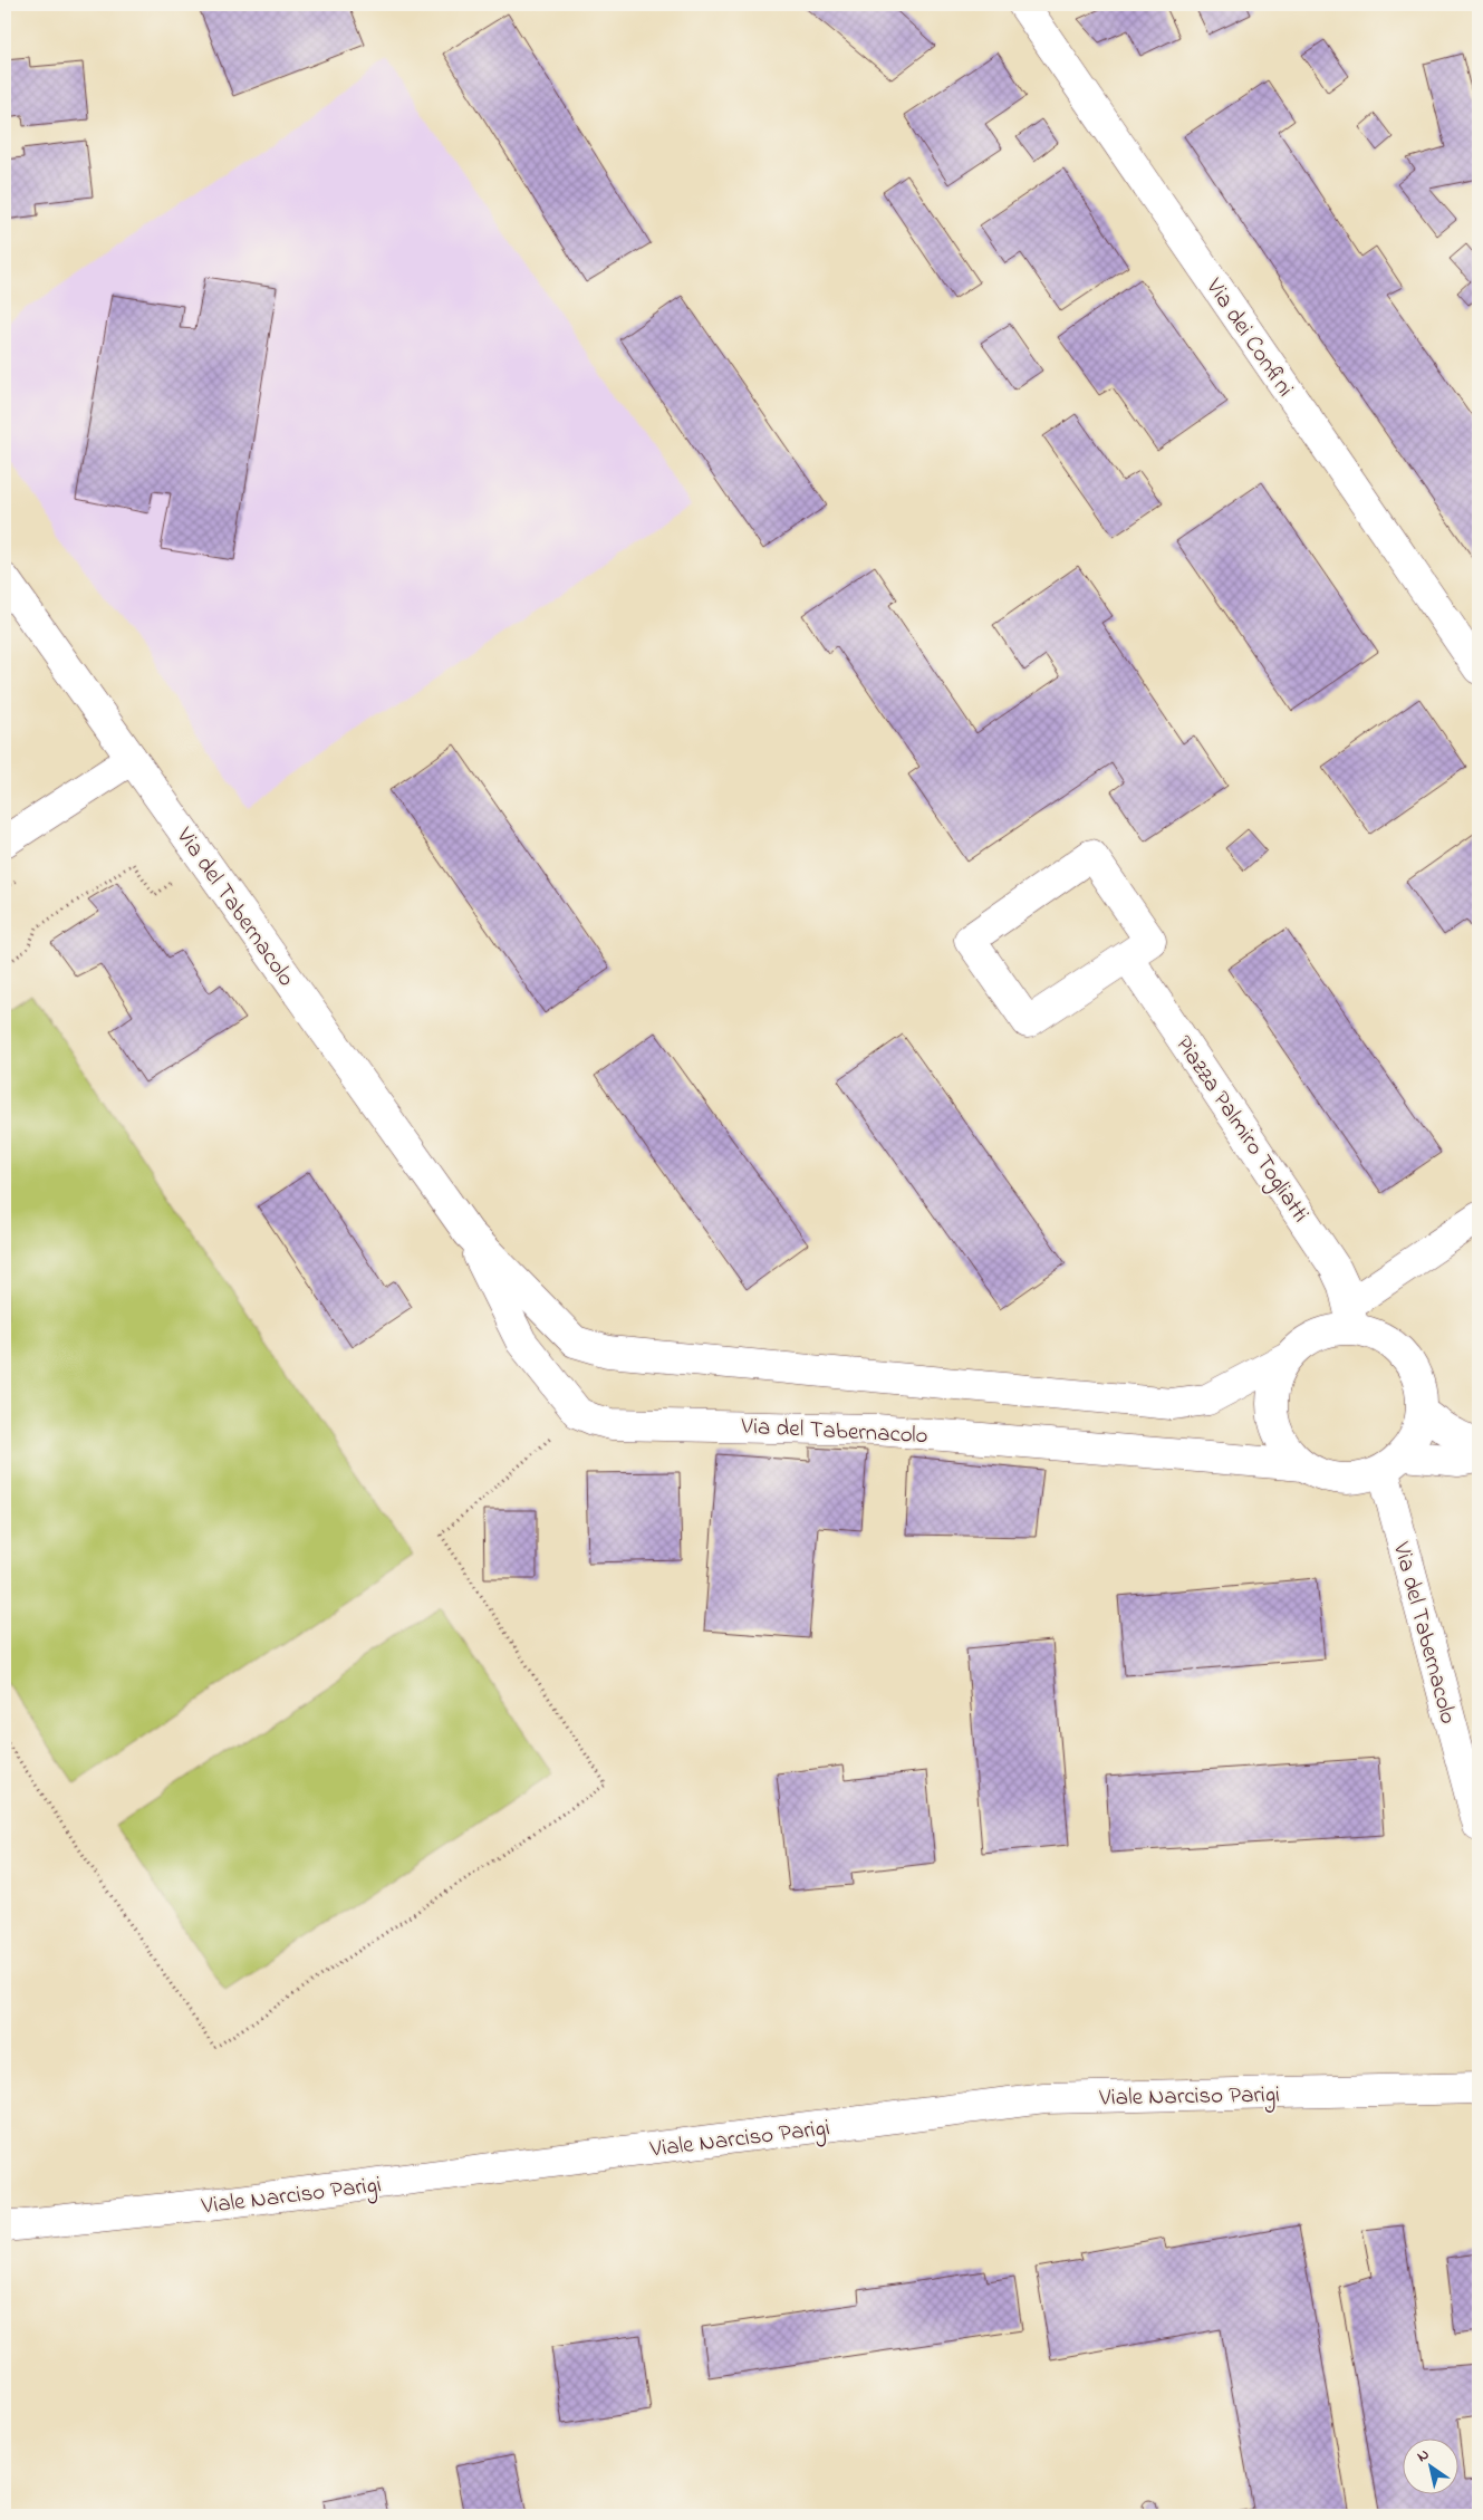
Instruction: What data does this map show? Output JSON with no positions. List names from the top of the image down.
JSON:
{
  "streets": {
    "street": [
      "Via dei Confini",
      "Via del Tabernacolo",
      "Piazza Palmiro Togliatti",
      "Viale Narciso Parigi"
    ]
  },
  "crossings": [
    ["Via del Tabernacolo", "Piazza Palmiro Togliatti"]
  ],
  "north": "top left"
}
